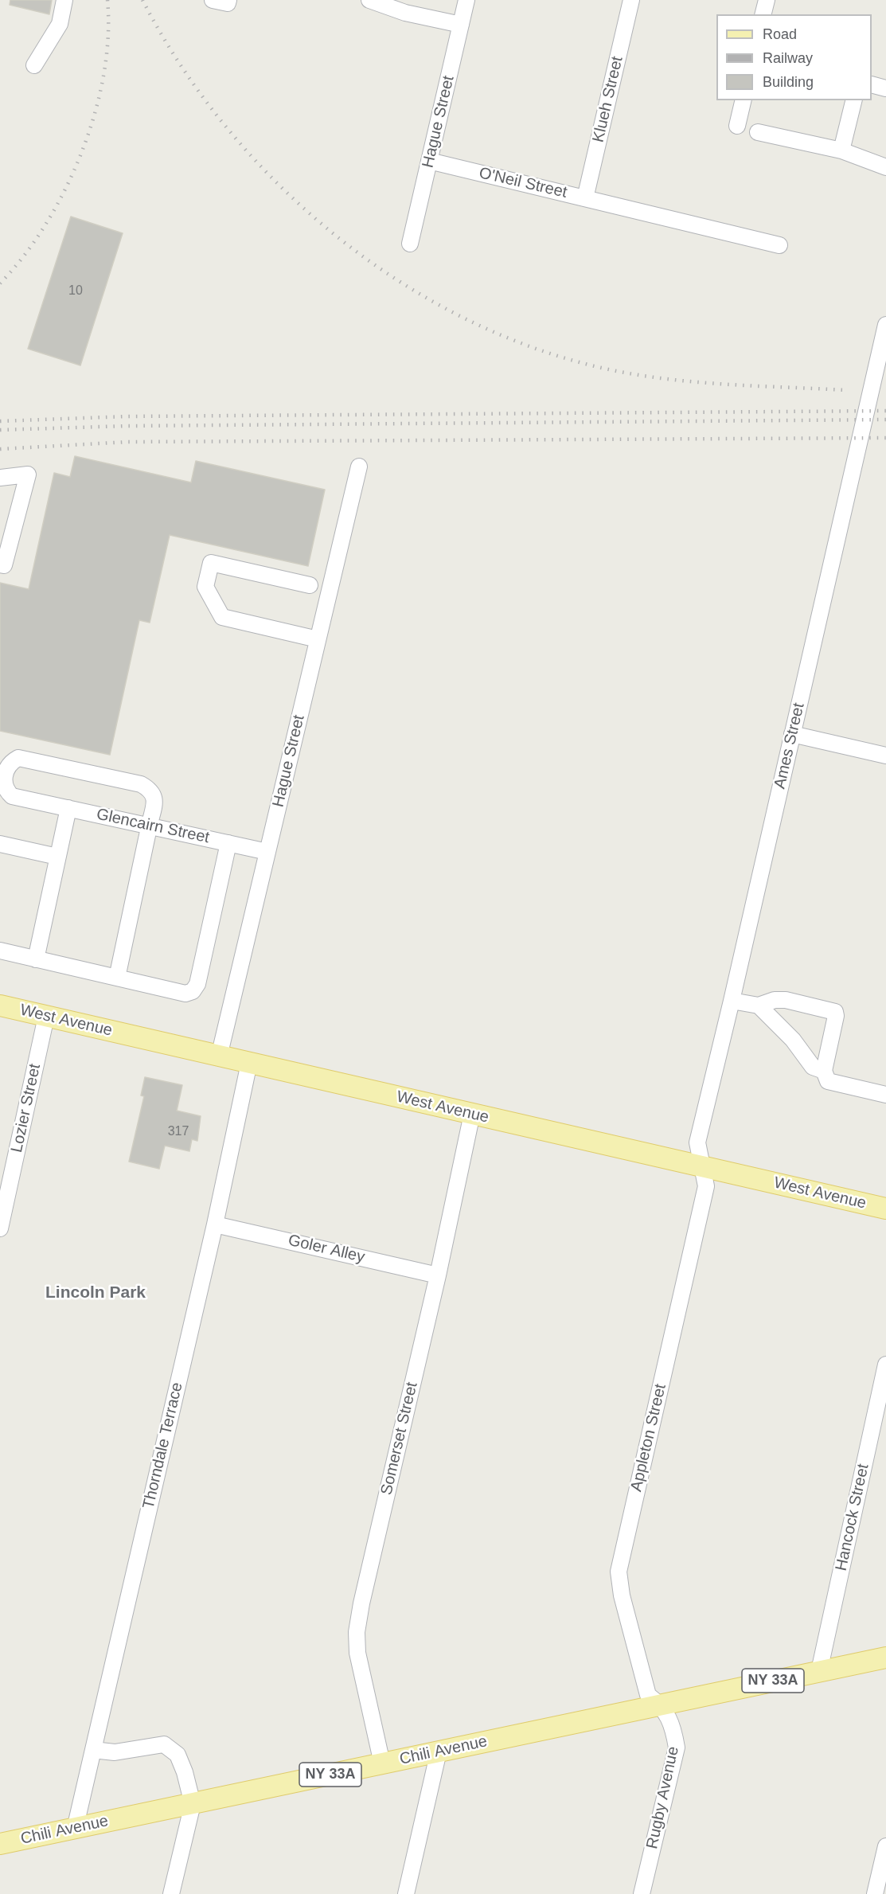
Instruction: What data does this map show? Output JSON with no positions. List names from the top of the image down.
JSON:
{
  "streets": {
    "main road": ["West Avenue", "NY 33A", "Chili Avenue"],
    "street": [
      "Klueh Street",
      "Hague Street",
      "O'Neil Street",
      "Ames Street",
      "Glencairn Street",
      "Lozier Street",
      "Goler Alley",
      "Appleton Street",
      "Somerset Street",
      "Thorndale Terrace",
      "Hancock Street",
      "Rugby Avenue"
    ]
  },
  "crossings": [
    ["Klueh Street", "O'Neil Street"],
    ["Hague Street", "O'Neil Street"],
    ["Hague Street", "Glencairn Street"],
    ["Hague Street", "West Avenue"],
    ["Ames Street", "West Avenue"],
    ["Ames Street", "Appleton Street"],
    ["West Avenue", "Lozier Street"],
    ["West Avenue", "Appleton Street"],
    ["West Avenue", "Somerset Street"],
    ["West Avenue", "Thorndale Terrace"],
    ["Goler Alley", "Somerset Street"],
    ["Goler Alley", "Thorndale Terrace"],
    ["Appleton Street", "Chili Avenue"],
    ["Appleton Street", "Rugby Avenue"],
    ["Somerset Street", "Chili Avenue"],
    ["Thorndale Terrace", "Chili Avenue"],
    ["Hancock Street", "Chili Avenue"],
    ["Chili Avenue", "Rugby Avenue"]
  ],
  "districts": ["Lincoln Park"],
  "house_numbers": ["10", "317"],
  "legend": ["Road", "Railway", "Building"]
}
